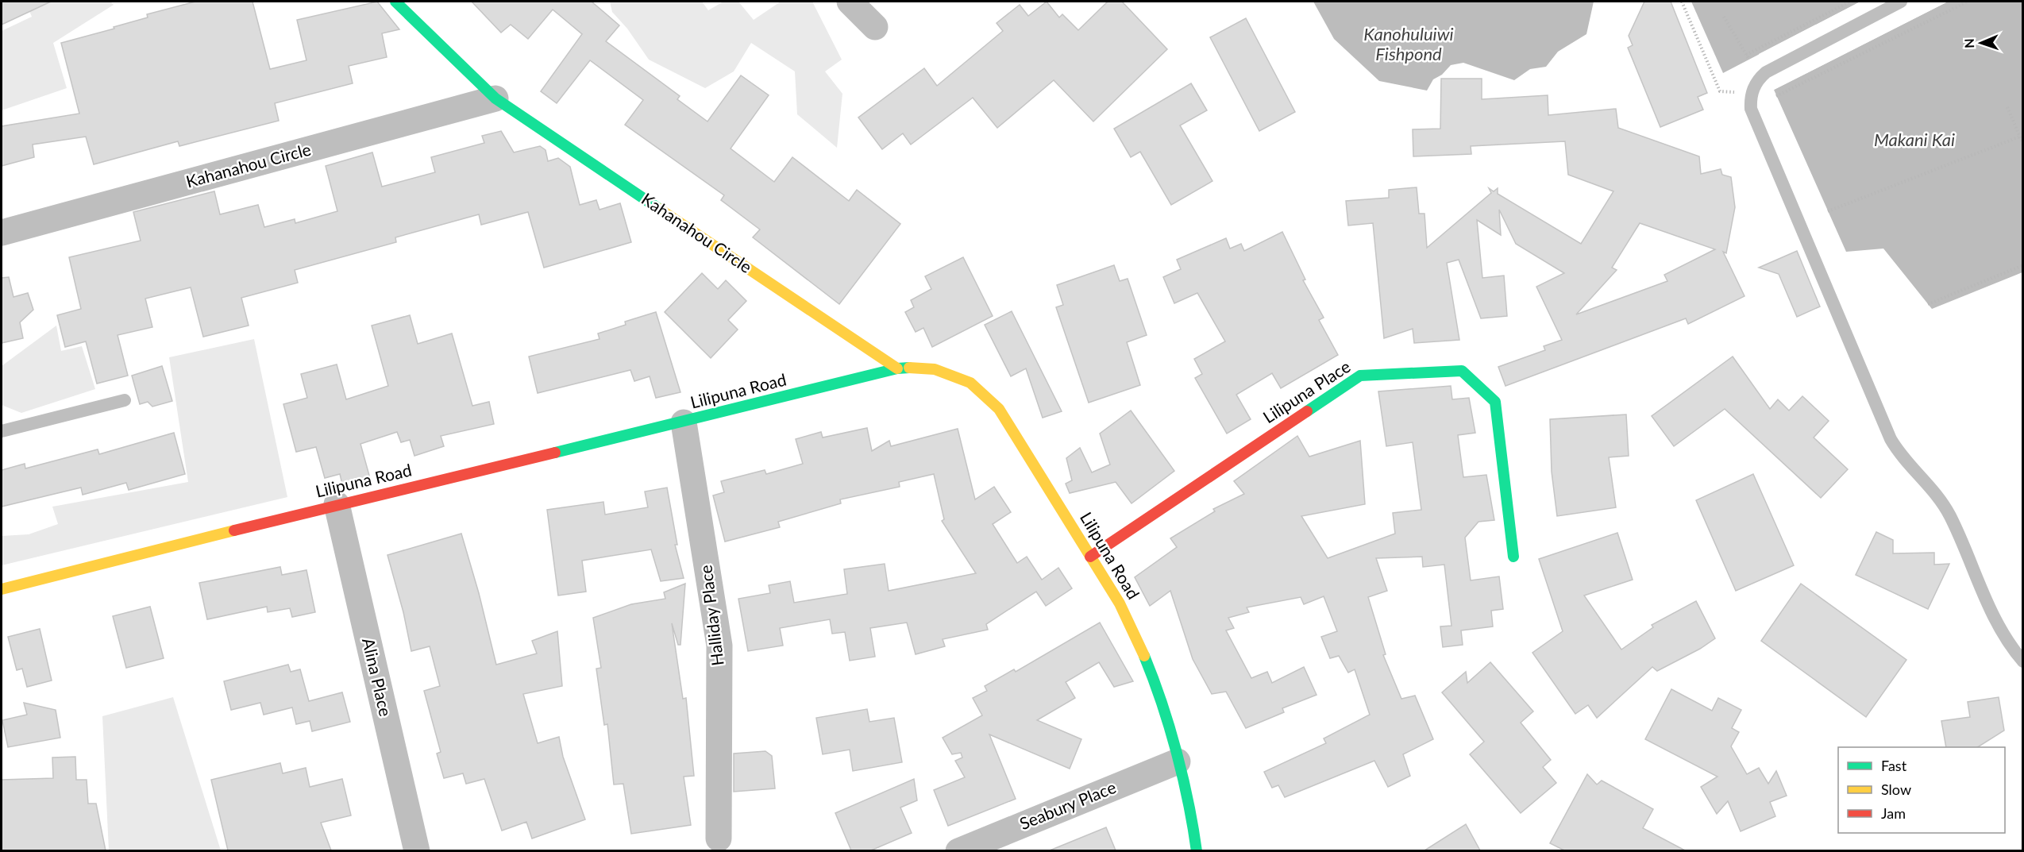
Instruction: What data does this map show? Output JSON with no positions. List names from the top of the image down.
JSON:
{
  "streets": {
    "street": [
      "Kahanahou Circle",
      "Lilipuna Road",
      "Lilipuna Place",
      "Halliday Place",
      "Alina Place",
      "Seabury Place"
    ]
  },
  "crossings": [
    ["Kahanahou Circle", "Lilipuna Road"],
    ["Lilipuna Road", "Lilipuna Place"],
    ["Lilipuna Road", "Halliday Place"],
    ["Lilipuna Road", "Alina Place"],
    ["Lilipuna Road", "Seabury Place"]
  ],
  "water": ["Kanohuluiwi Fishpond", "Makani Kai"],
  "legend": ["Fast", "Slow", "Jam"],
  "north": "left"
}
